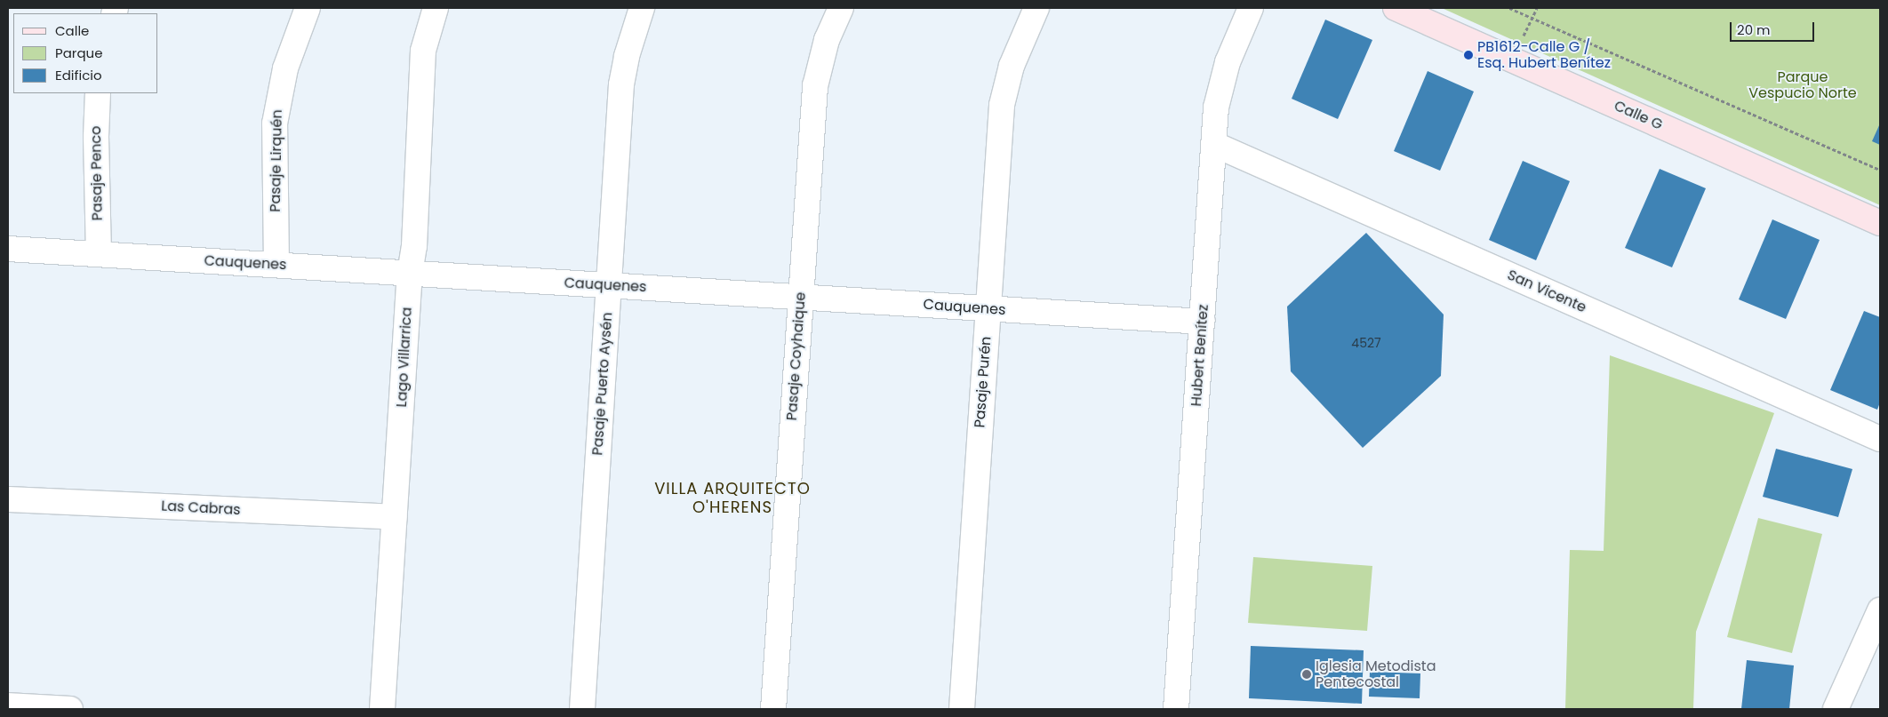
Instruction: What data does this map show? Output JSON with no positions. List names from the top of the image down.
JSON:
{
  "streets": {
    "street": [
      "Calle G",
      "Pasaje Lirquén",
      "Pasaje Penco",
      "Cauquenes",
      "San Vicente",
      "Hubert Benítez",
      "Pasaje Coyhaique",
      "Lago Villarrica",
      "Pasaje Purén",
      "Pasaje Puerto Aysén",
      "Las Cabras"
    ]
  },
  "crossings": [
    ["Pasaje Lirquén", "Cauquenes"],
    ["Pasaje Penco", "Cauquenes"],
    ["Cauquenes", "Hubert Benítez"],
    ["Cauquenes", "Pasaje Coyhaique"],
    ["Cauquenes", "Lago Villarrica"],
    ["Cauquenes", "Pasaje Purén"],
    ["Cauquenes", "Pasaje Puerto Aysén"],
    ["San Vicente", "Hubert Benítez"],
    ["Lago Villarrica", "Las Cabras"]
  ],
  "districts": ["VILLA ARQUITECTO O'HERENS"],
  "parks": ["Parque Vespucio Norte"],
  "places": ["PB1612-Calle G / Esq. Hubert Benítez", "Iglesia Metodista Pentecostal"],
  "house_numbers": ["4527"],
  "legend": ["Calle", "Parque", "Edificio"],
  "scale_bar": "20 m"
}
